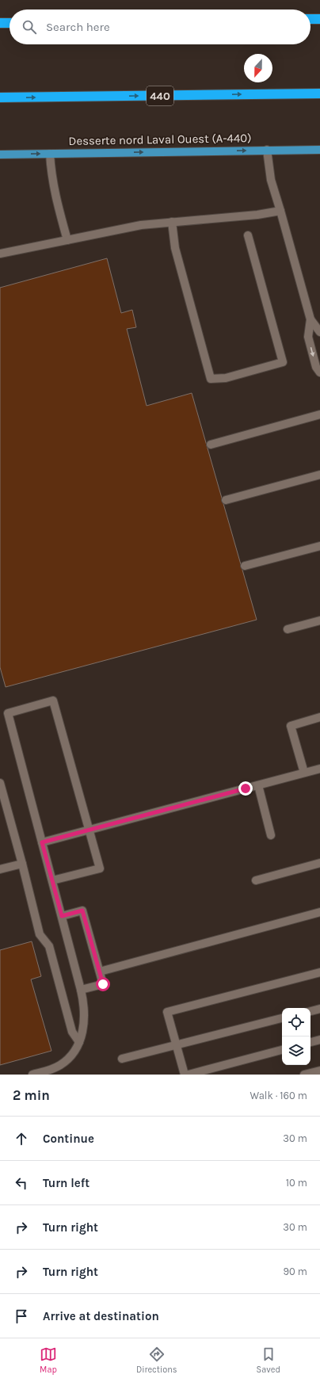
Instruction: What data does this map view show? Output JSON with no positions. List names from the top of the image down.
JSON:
{
  "streets": {
    "highway": ["440"],
    "main road": ["Desserte nord Laval Ouest (A-440)"]
  },
  "one_way": ["Desserte nord Laval Ouest (A-440)"],
  "north": "bottom",
  "page": {
    "search": "Search here",
    "heading": ["2 min", "Walk · 160 m"],
    "list": [
      ["Continue", "30 m"],
      ["Turn left", "10 m"],
      ["Turn right", "30 m"],
      ["Turn right", "90 m"],
      "Arrive at destination"
    ],
    "nav": ["Map", "Directions", "Saved"]
  }
}
